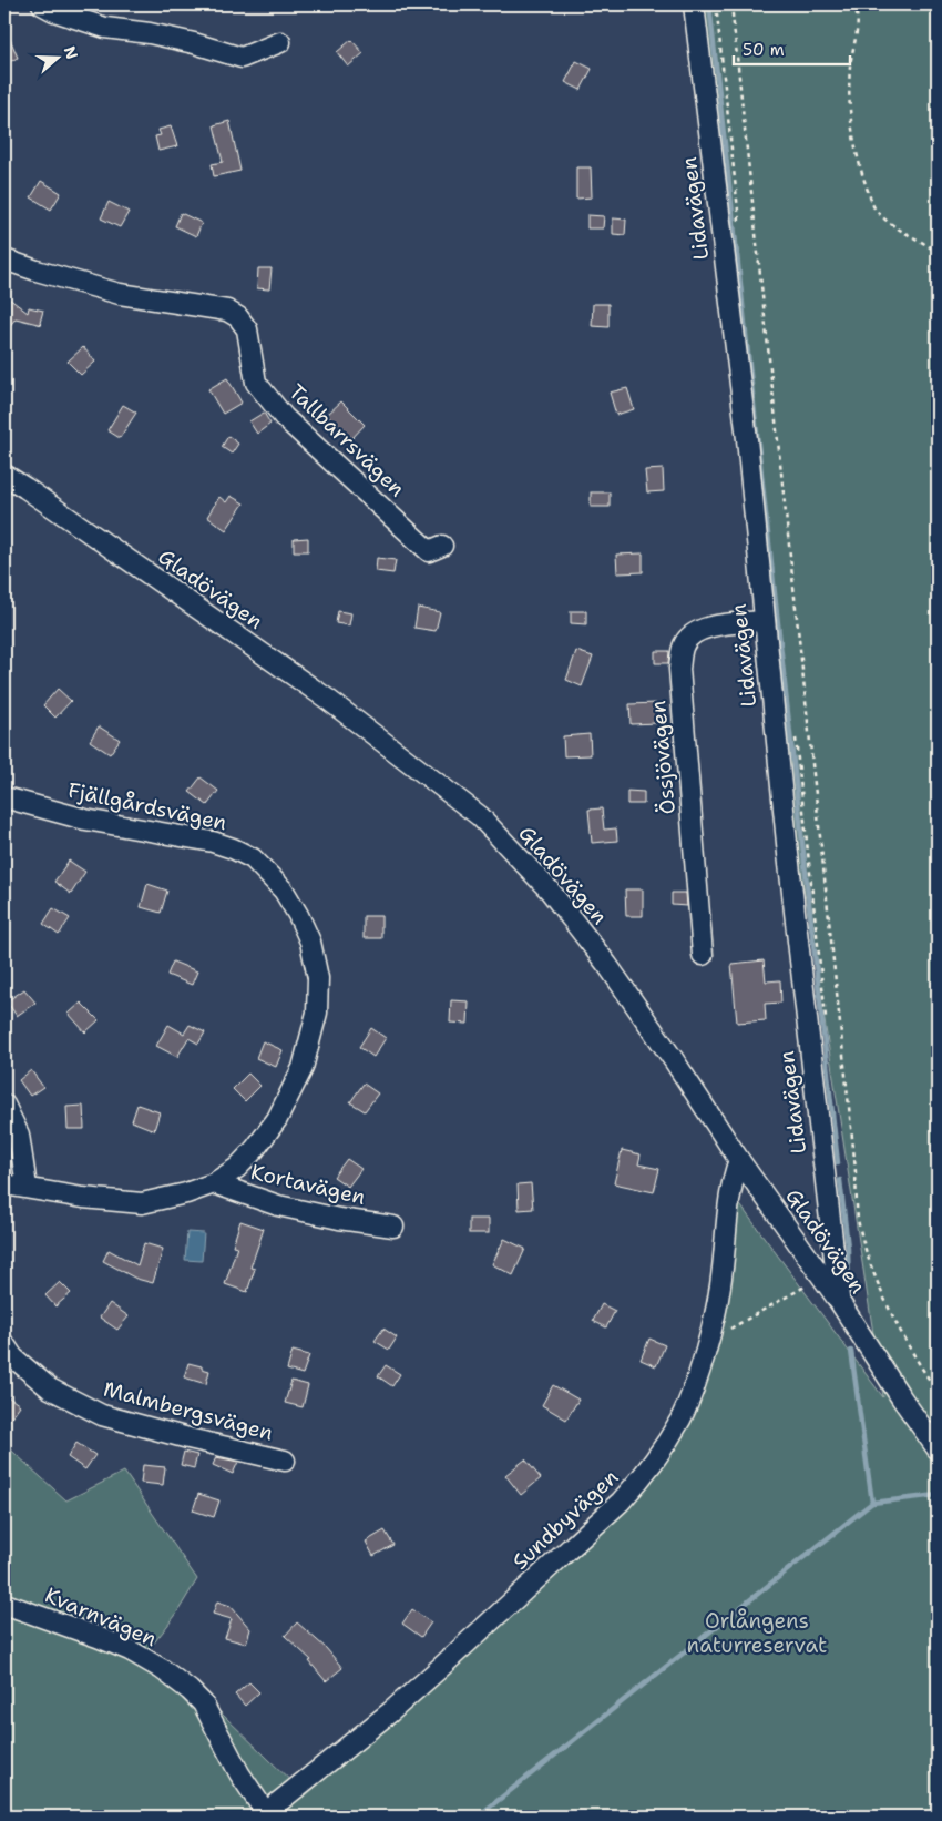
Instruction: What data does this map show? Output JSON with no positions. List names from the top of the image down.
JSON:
{
  "streets": {
    "street": [
      "Lidavägen",
      "Tallbarrsvägen",
      "Gladövägen",
      "Össjövägen",
      "Fjällgårdsvägen",
      "Kortavägen",
      "Malmbergsvägen",
      "Sundbyvägen",
      "Kvarnvägen"
    ]
  },
  "crossings": [
    ["Lidavägen", "Gladövägen"],
    ["Lidavägen", "Össjövägen"],
    ["Gladövägen", "Sundbyvägen"],
    ["Fjällgårdsvägen", "Kortavägen"],
    ["Sundbyvägen", "Kvarnvägen"]
  ],
  "parks": ["Orlångens naturreservat"],
  "scale_bar": "50 m",
  "north": "right"
}
